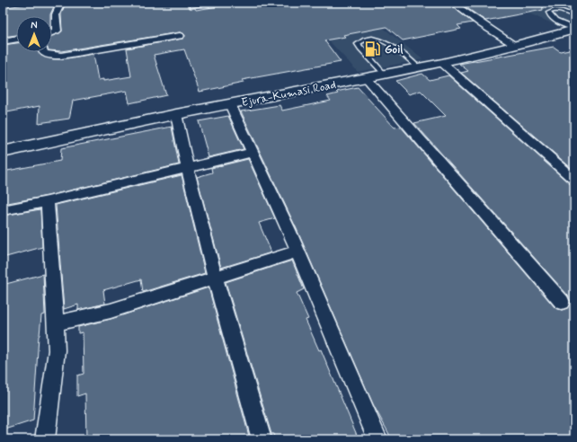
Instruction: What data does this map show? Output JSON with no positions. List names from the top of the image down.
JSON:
{
  "streets": {
    "main road": ["Ejura-Kumasi Road"]
  },
  "places": {
    "fuel station": ["Goil"]
  },
  "north": "top"
}
